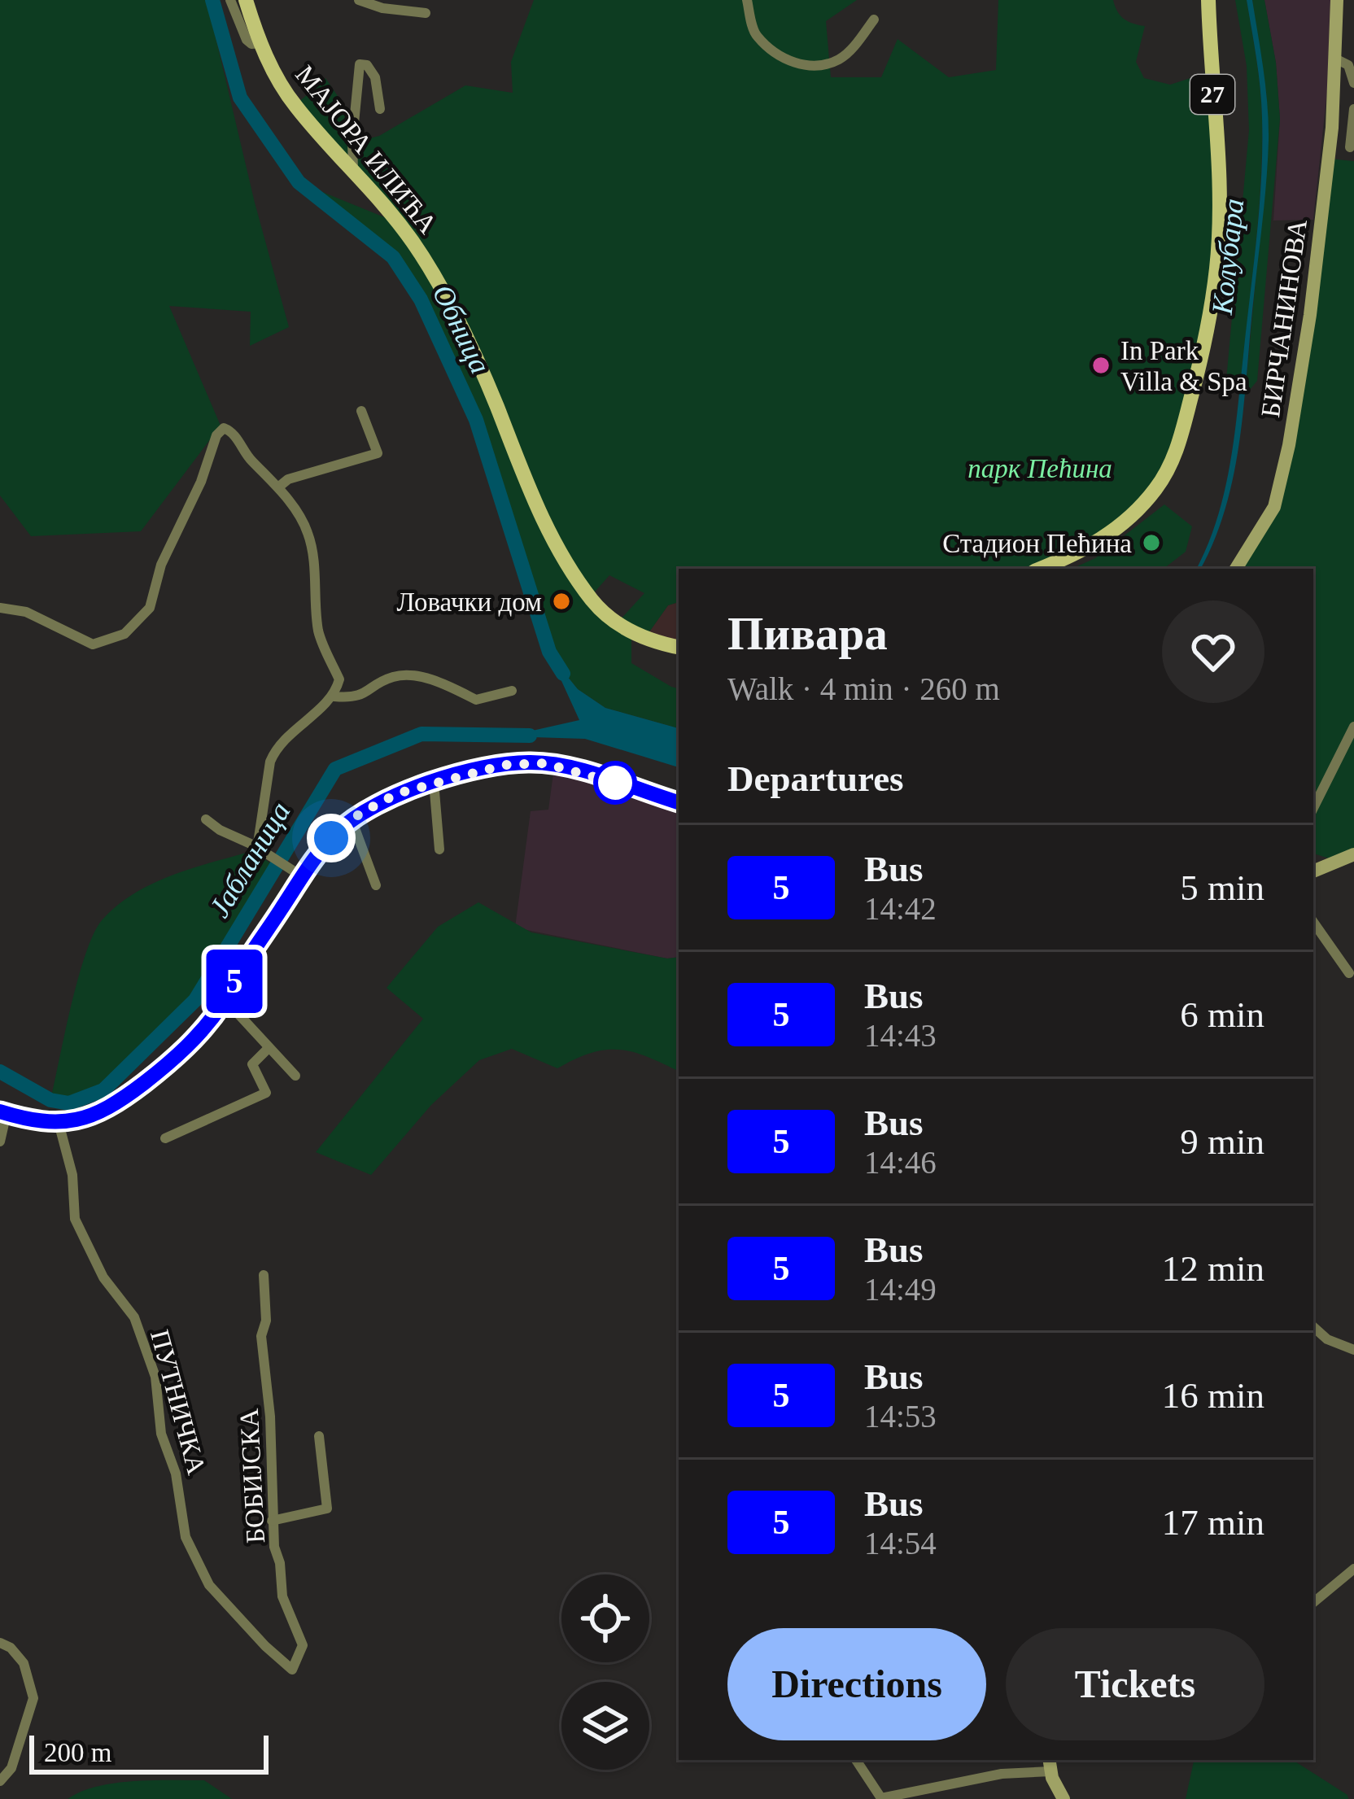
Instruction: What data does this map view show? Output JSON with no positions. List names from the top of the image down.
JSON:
{
  "streets": {
    "main road": ["27", "МАЈОРА ИЛИЋА", "БИРЧАНИНОВА"],
    "street": ["ПУТНИЧКА", "БОБИЈСКА"]
  },
  "crossings": [
    ["ПУТНИЧКА", "БОБИЈСКА"]
  ],
  "water": ["Колубара", "Обница", "Јабланица"],
  "parks": ["парк Пећина"],
  "places": ["In Park Villa & Spa", "Стадион Пећина", "Ловачки дом"],
  "lines": ["bus line 5"],
  "scale_bar": "200 m",
  "page": {
    "on_map": "5",
    "heading": [
      ["Пивара", "Walk · 4 min · 260 m"],
      "Departures"
    ],
    "list": [
      {
        "mark": "5",
        "name": "Bus",
        "note": "14:42",
        "value": "5 min"
      },
      {
        "mark": "5",
        "name": "Bus",
        "note": "14:43",
        "value": "6 min"
      },
      {
        "mark": "5",
        "name": "Bus",
        "note": "14:46",
        "value": "9 min"
      },
      {
        "mark": "5",
        "name": "Bus",
        "note": "14:49",
        "value": "12 min"
      },
      {
        "mark": "5",
        "name": "Bus",
        "note": "14:53",
        "value": "16 min"
      },
      {
        "mark": "5",
        "name": "Bus",
        "note": "14:54",
        "value": "17 min"
      }
    ],
    "buttons": ["Directions", "Tickets"],
    "scale": "200 m"
  }
}
